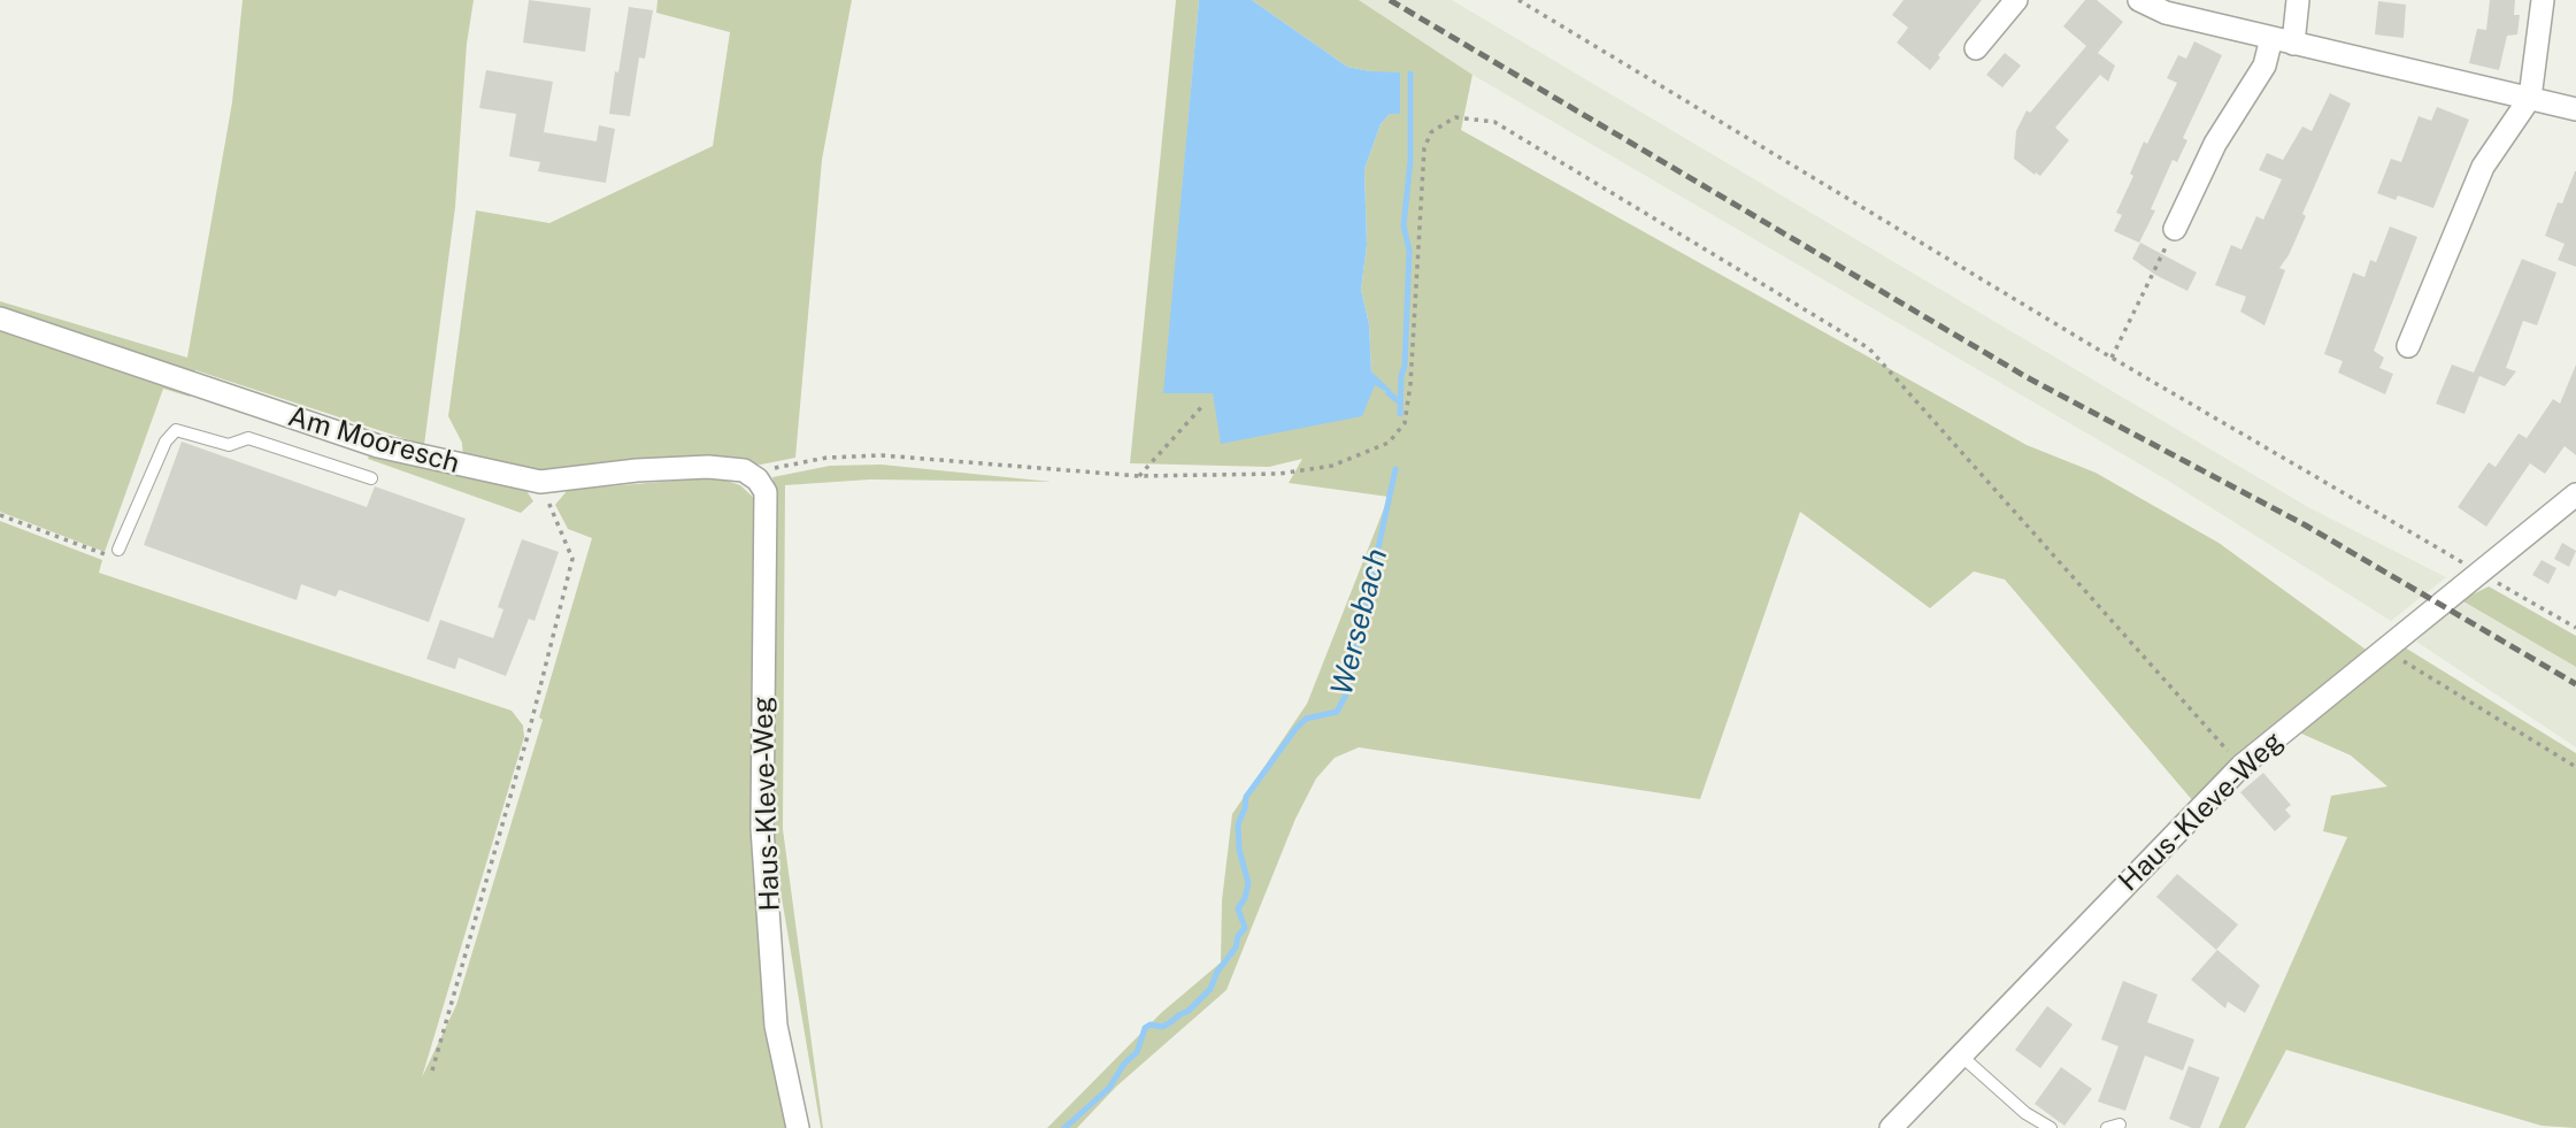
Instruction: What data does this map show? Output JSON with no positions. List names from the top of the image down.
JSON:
{
  "streets": {
    "street": ["Am Mooresch", "Haus-Kleve-Weg"]
  },
  "crossings": [
    ["Am Mooresch", "Haus-Kleve-Weg"]
  ],
  "water": ["Wersebach"]
}
